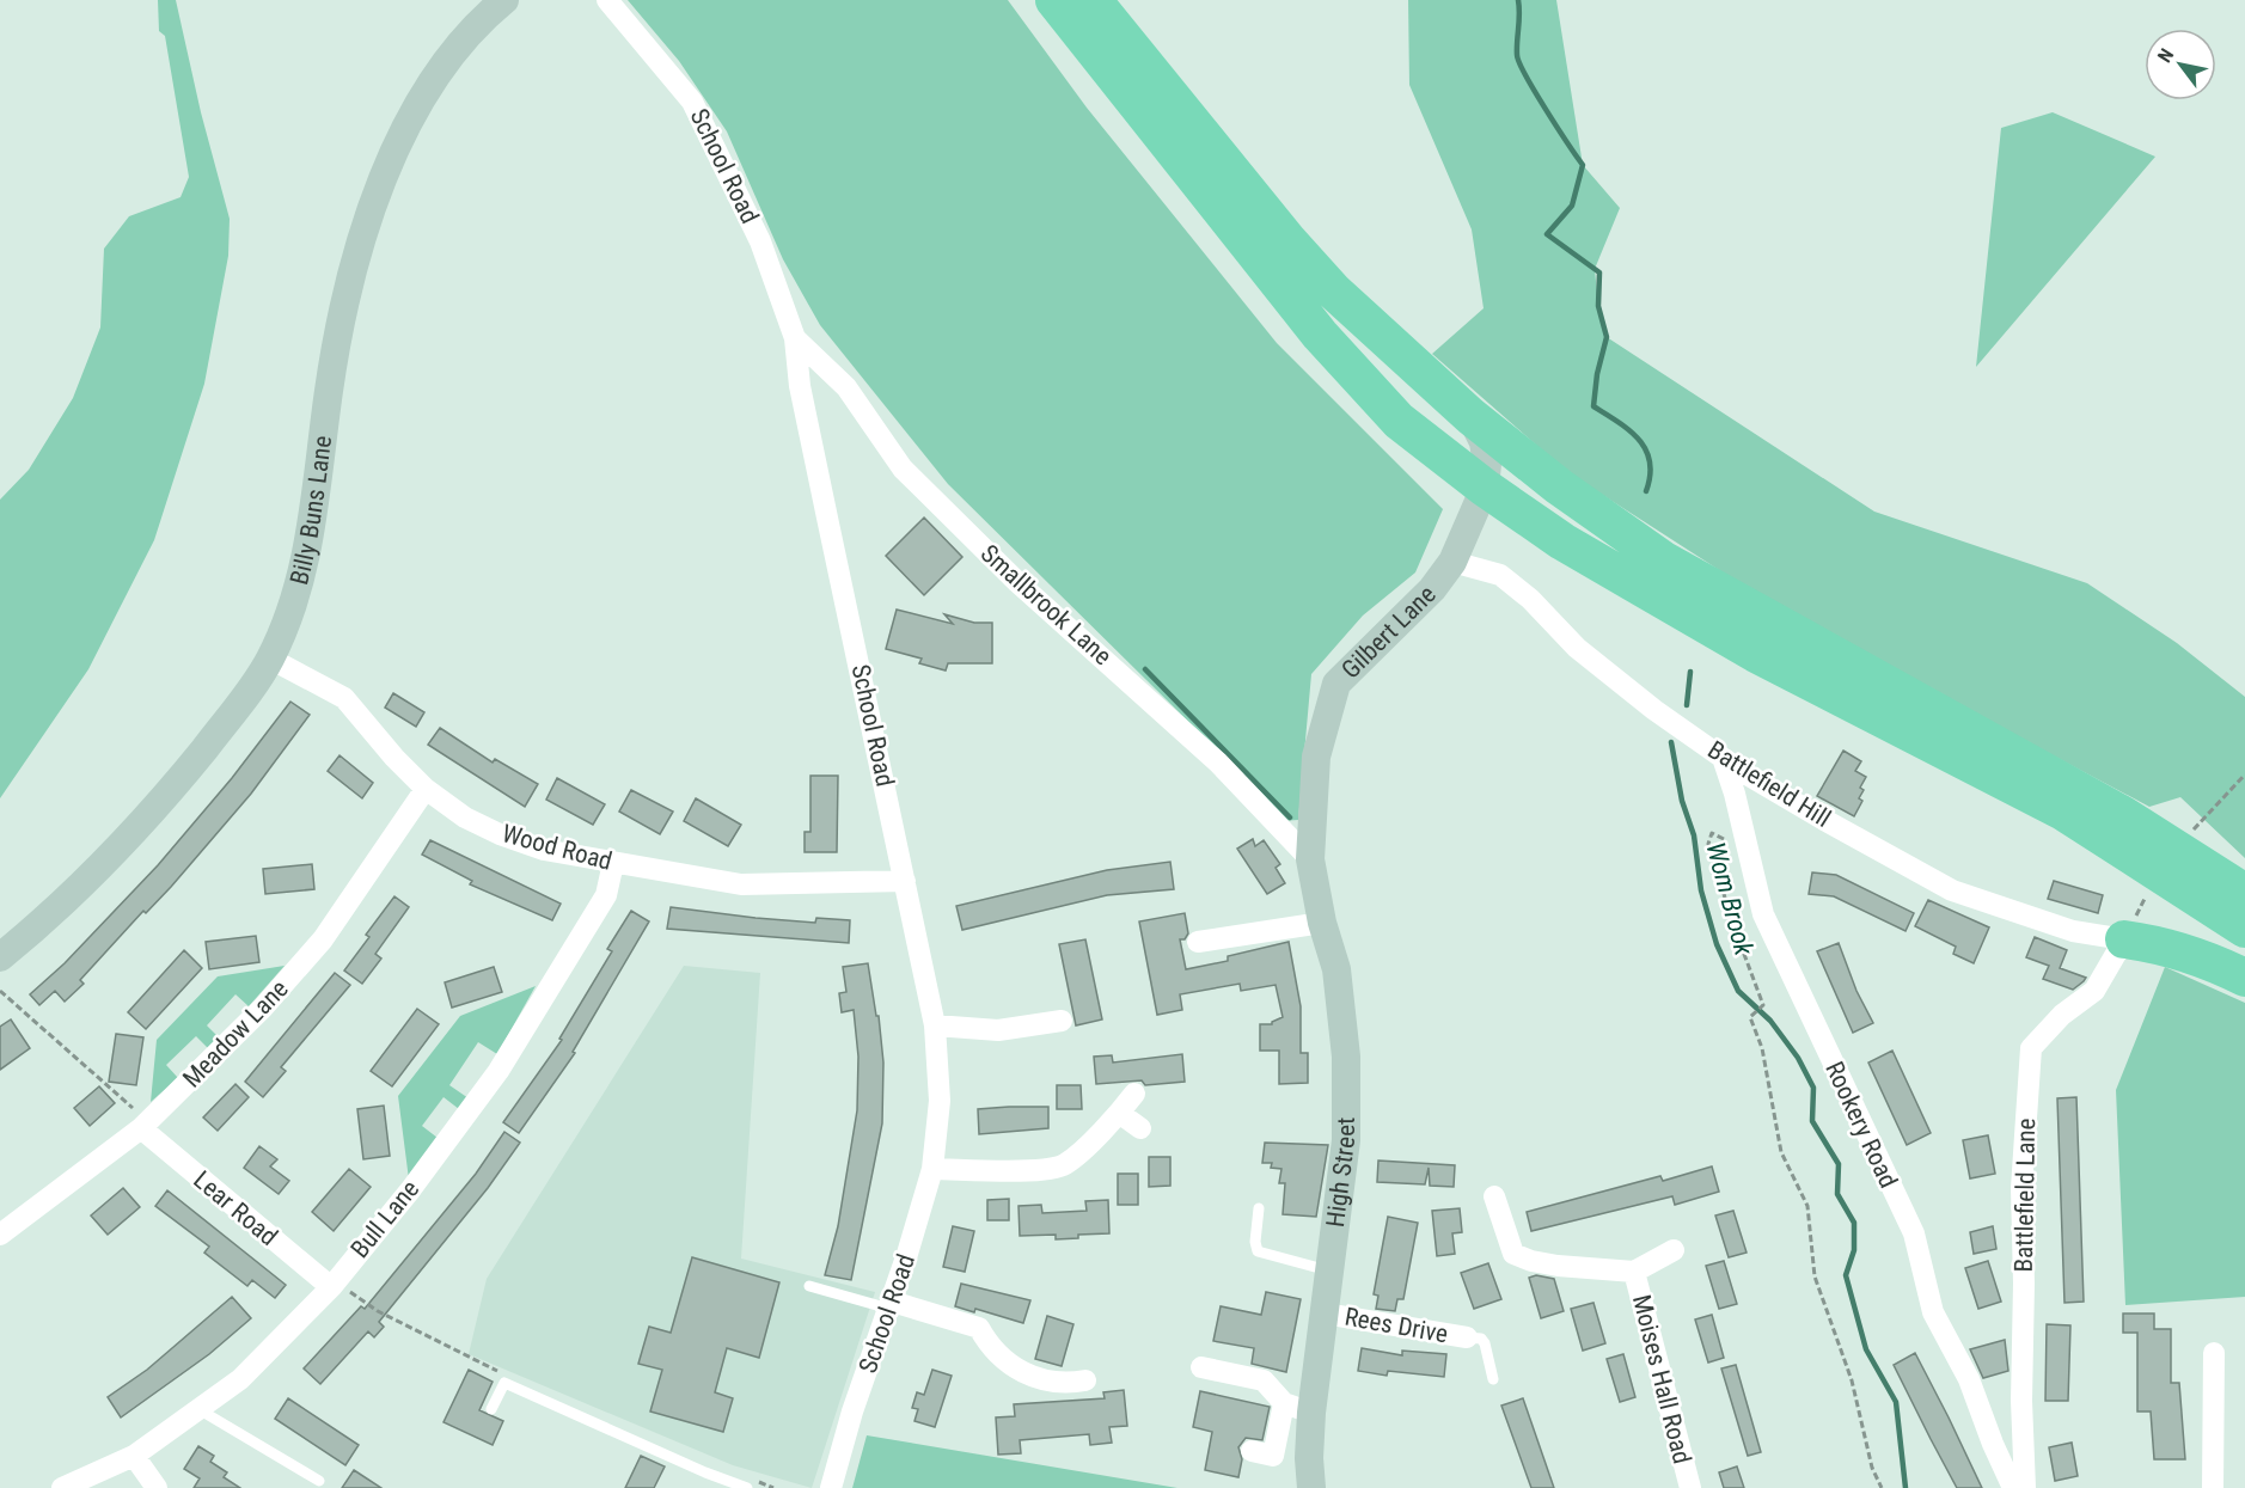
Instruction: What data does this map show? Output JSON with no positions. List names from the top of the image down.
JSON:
{
  "streets": {
    "street": [
      "School Road",
      "Billy Buns Lane",
      "Smallbrook Lane",
      "Gilbert Lane",
      "Battlefield Hill",
      "Wood Road",
      "Meadow Lane",
      "Rookery Road",
      "High Street",
      "Battlefield Lane",
      "Lear Road",
      "Bull Lane",
      "Rees Drive",
      "Moises Hall Road"
    ]
  },
  "crossings": [
    ["School Road", "Smallbrook Lane"],
    ["School Road", "Wood Road"],
    ["Billy Buns Lane", "Wood Road"],
    ["Smallbrook Lane", "Gilbert Lane"],
    ["Smallbrook Lane", "High Street"],
    ["Gilbert Lane", "Battlefield Hill"],
    ["Gilbert Lane", "High Street"],
    ["Battlefield Hill", "Rookery Road"],
    ["Battlefield Hill", "Battlefield Lane"],
    ["Wood Road", "Meadow Lane"],
    ["Wood Road", "Bull Lane"],
    ["Meadow Lane", "Lear Road"],
    ["High Street", "Rees Drive"],
    ["Lear Road", "Bull Lane"]
  ],
  "water": ["Wom Brook"],
  "north": "top left"
}
